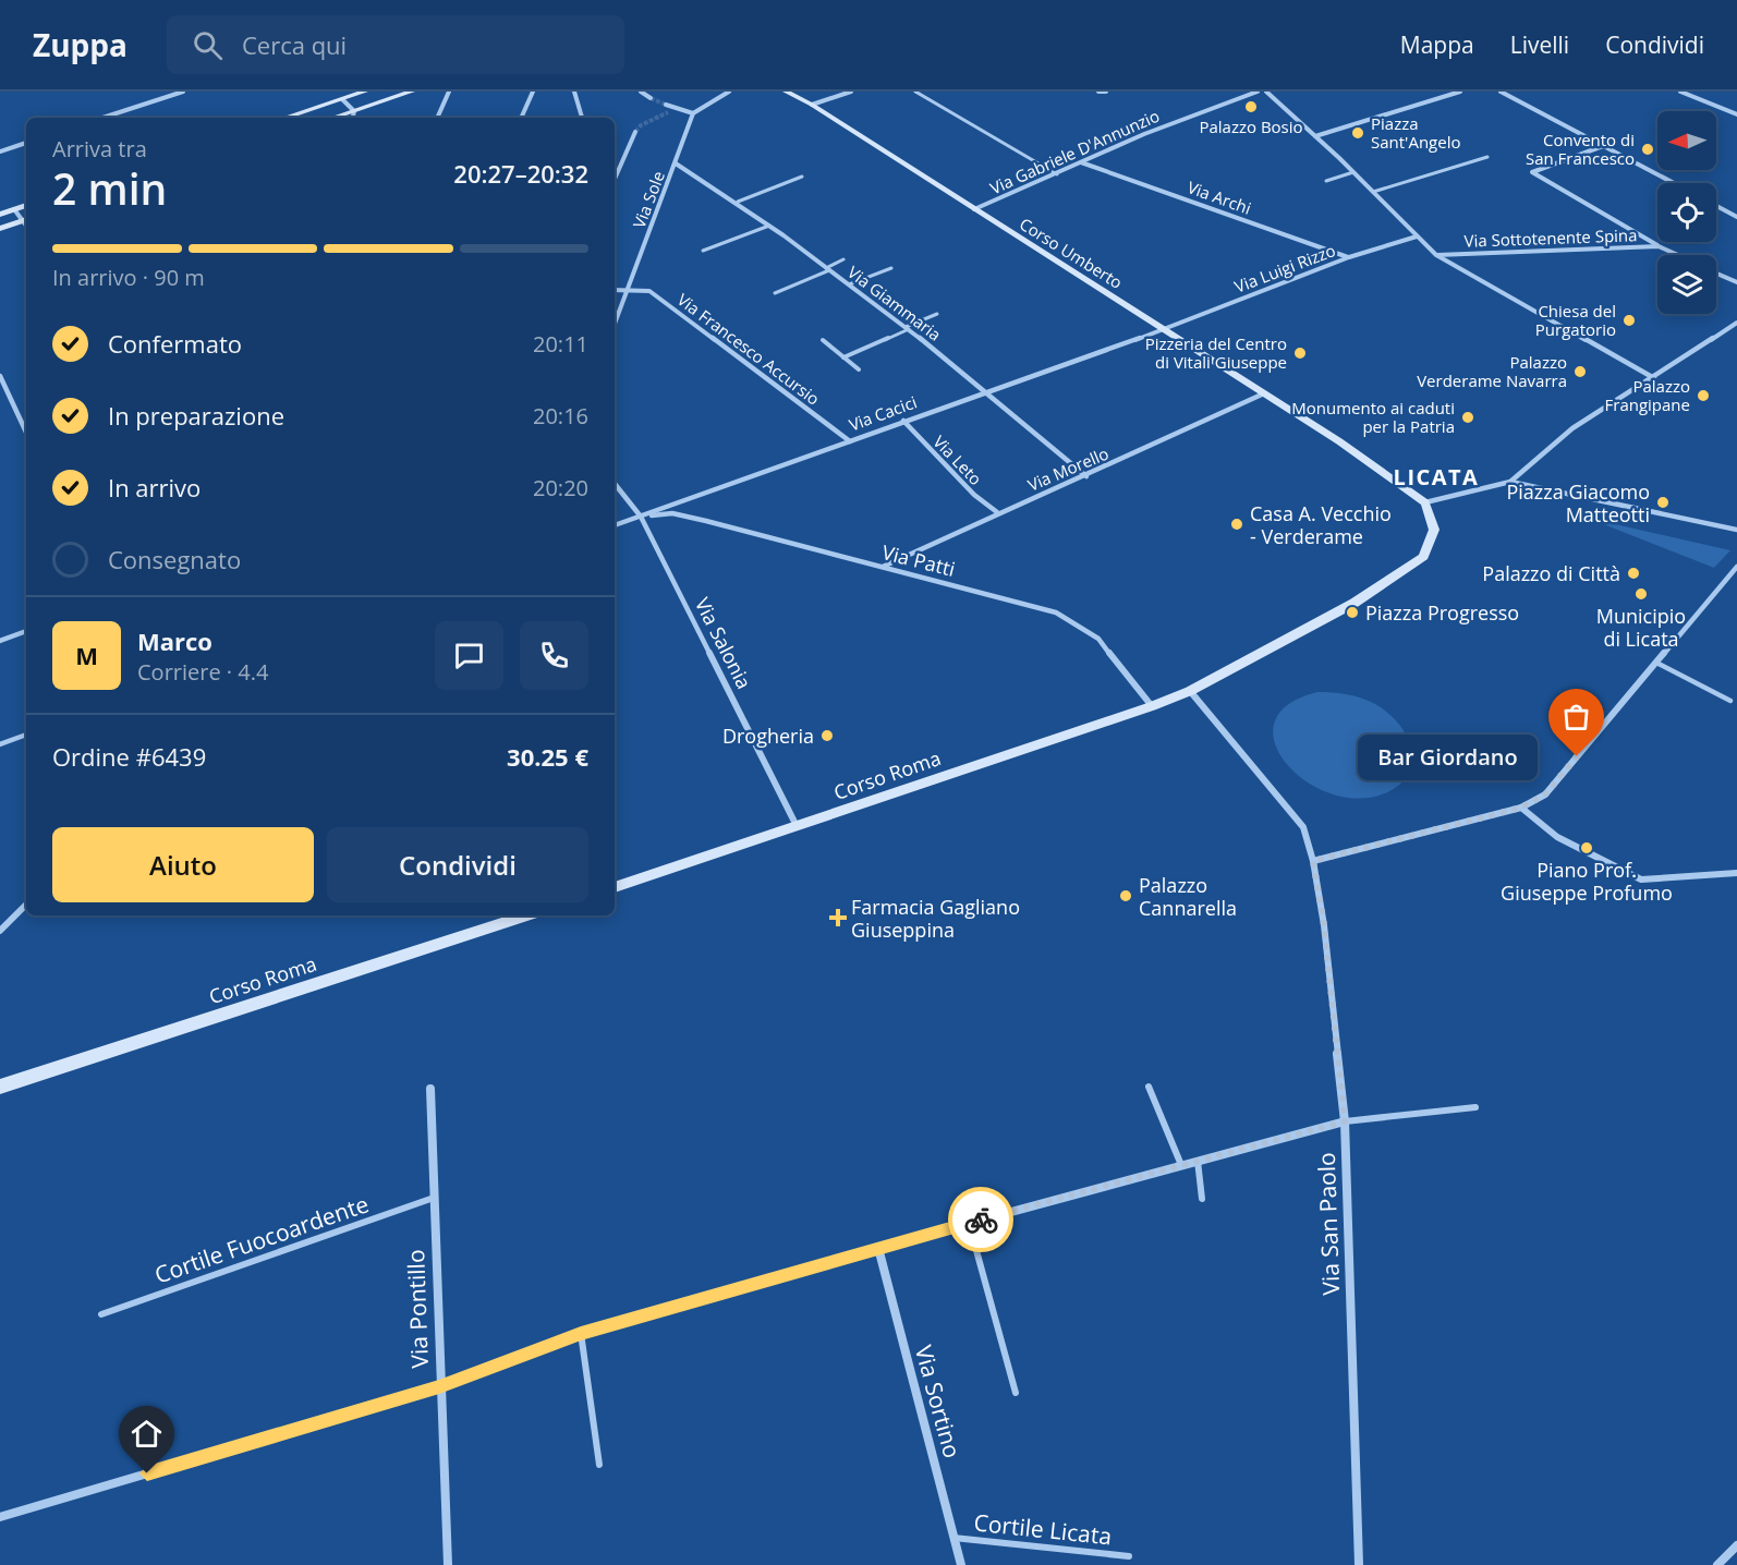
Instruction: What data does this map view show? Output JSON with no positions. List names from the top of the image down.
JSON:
{
  "streets": {
    "main road": ["Corso Umberto", "Corso Roma"],
    "street": [
      "Via Gabriele D'Annunzio",
      "Via Archi",
      "Via Sole",
      "Via Sottotenente Spina",
      "Via Luigi Rizzo",
      "Via Giammaria",
      "Via Francesco Accursio",
      "Via Cacici",
      "Via Leto",
      "Via Morello",
      "Via Patti",
      "Via Salonia",
      "Via San Paolo",
      "Via Pontillo",
      "Via Sortino"
    ],
    "lane": ["Cortile Fuocoardente", "Cortile Licata"]
  },
  "crossings": [
    ["Via Gabriele D'Annunzio", "Via Archi"],
    ["Via Gabriele D'Annunzio", "Corso Umberto"],
    ["Via Archi", "Via Luigi Rizzo"],
    ["Via Sole", "Via Giammaria"],
    ["Via Sole", "Via Francesco Accursio"],
    ["Corso Umberto", "Via Luigi Rizzo"],
    ["Corso Umberto", "Via Cacici"],
    ["Corso Umberto", "Via Morello"],
    ["Corso Umberto", "Corso Roma"],
    ["Via Luigi Rizzo", "Via Cacici"],
    ["Via Giammaria", "Via Cacici"],
    ["Via Giammaria", "Via Morello"],
    ["Via Francesco Accursio", "Via Cacici"],
    ["Via Cacici", "Via Leto"],
    ["Via Cacici", "Via Patti"],
    ["Via Cacici", "Via Salonia"],
    ["Via Leto", "Via Morello"],
    ["Via Morello", "Via Patti"],
    ["Via Patti", "Via Salonia"],
    ["Via Patti", "Corso Roma"],
    ["Via Salonia", "Corso Roma"],
    ["Corso Roma", "Via San Paolo"],
    ["Cortile Fuocoardente", "Via Pontillo"],
    ["Via Sortino", "Cortile Licata"]
  ],
  "districts": ["LICATA"],
  "places": {
    "other": [
      "Palazzo Bosio",
      "Piazza Sant'Angelo",
      "Convento di San Francesco",
      "Chiesa del Purgatorio",
      "Pizzeria del Centro di Vitali Giuseppe",
      "Palazzo Verderame Navarra",
      "Palazzo Frangipane",
      "Monumento ai caduti per la Patria",
      "Piazza Giacomo Matteotti",
      "Casa A. Vecchio - Verderame",
      "Palazzo di Città",
      "Municipio di Licata",
      "Piazza Progresso",
      "Drogheria",
      "Bar Giordano",
      "Piano Prof. Giuseppe Profumo",
      "Palazzo Cannarella"
    ],
    "health": ["Farmacia Gagliano Giuseppina"]
  },
  "north": "left",
  "page": {
    "header": "Zuppa",
    "search": "Cerca qui",
    "nav": ["Mappa", "Livelli", "Condividi"],
    "heading": ["2 min", "Arriva tra", "20:27–20:32"],
    "panel": [
      "Marco",
      "Corriere · 4.4",
      "Ordine #6439",
      "30.25 €"
    ],
    "bar": "In arrivo · 90 m",
    "list": [
      ["Confermato", "20:11"],
      ["In preparazione", "20:16"],
      ["In arrivo", "20:20"],
      "Consegnato"
    ],
    "round": "M",
    "bubble": "Bar Giordano",
    "buttons": ["Aiuto", "Condividi"]
  }
}
